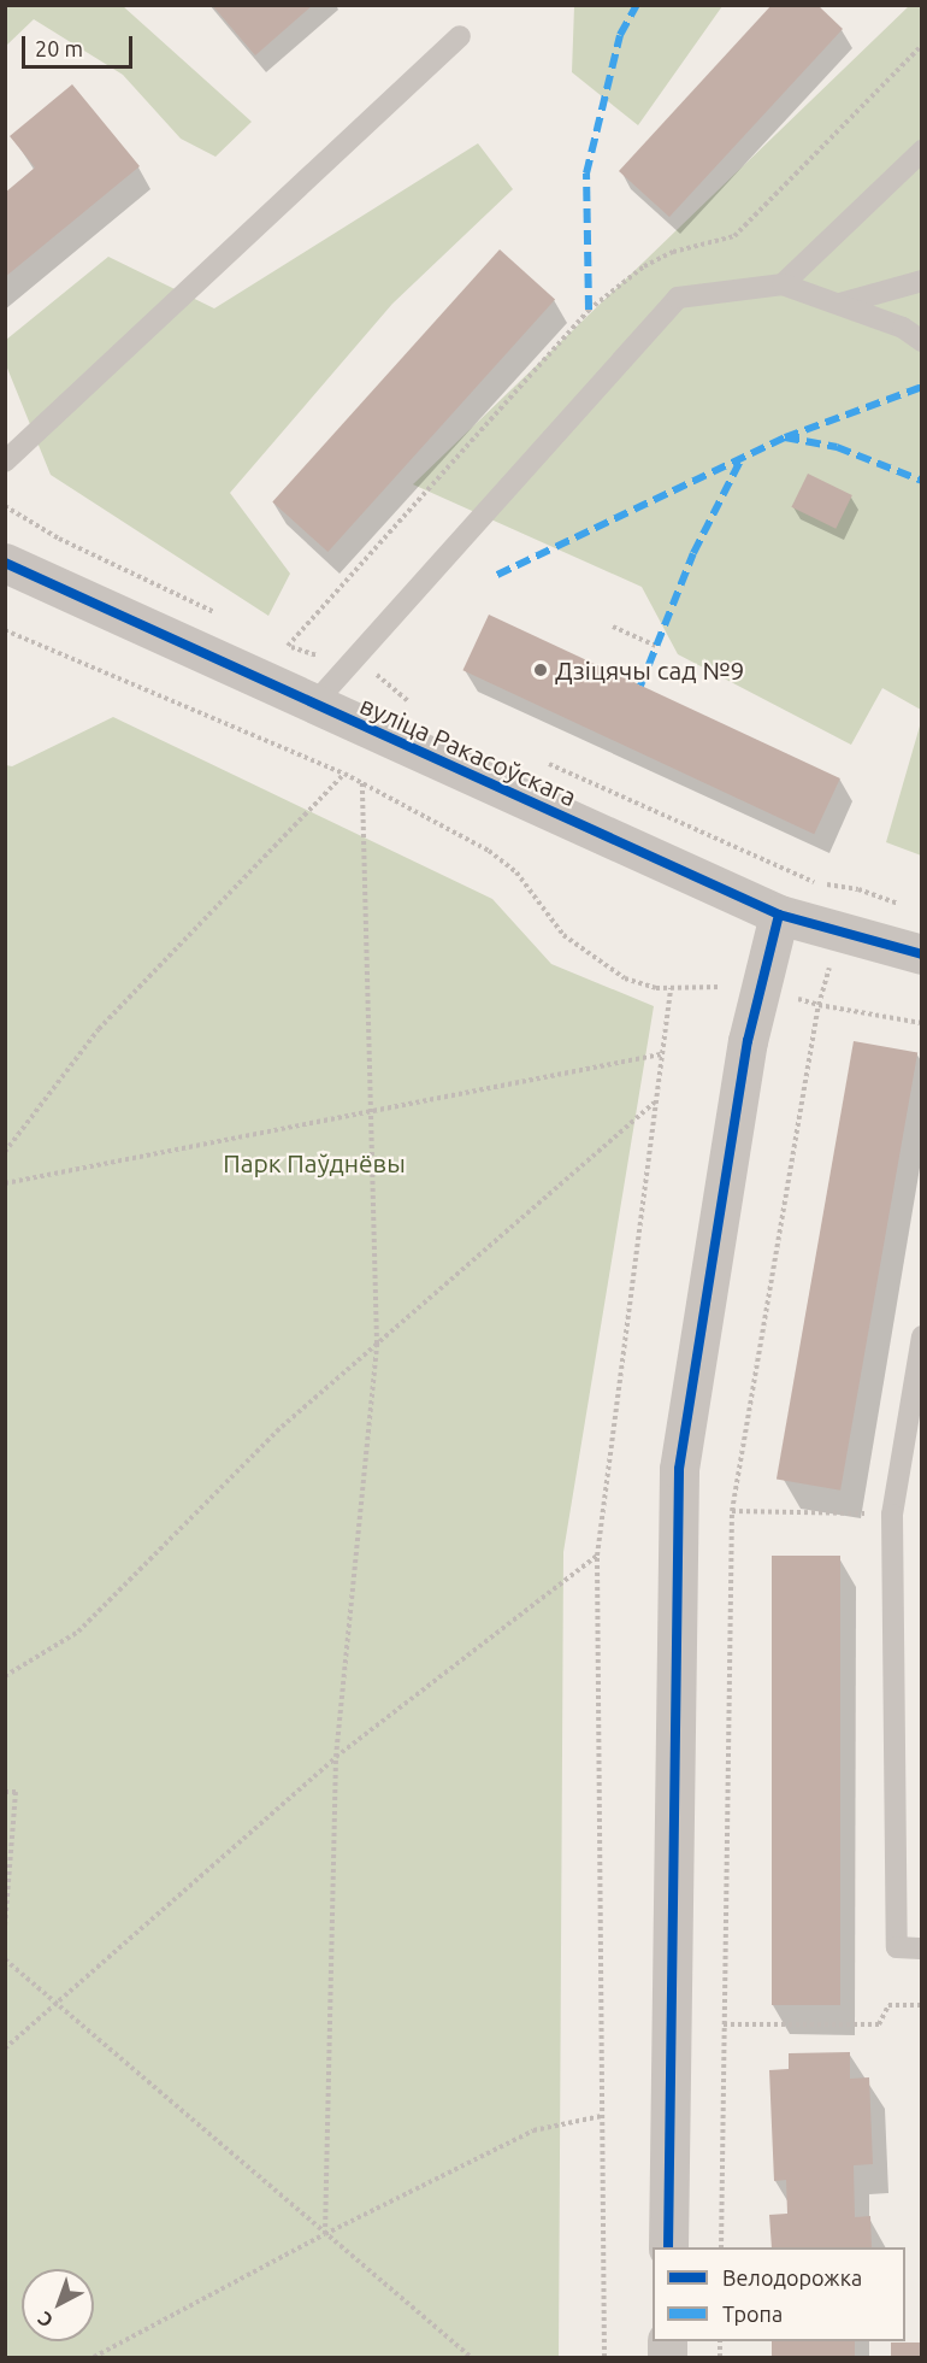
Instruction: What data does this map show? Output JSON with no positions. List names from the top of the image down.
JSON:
{
  "streets": {
    "street": ["вуліца Ракасоўскага"]
  },
  "parks": ["Парк Паўднёвы"],
  "places": ["Дзіцячы сад №9"],
  "legend": ["Велодорожка", "Тропа"],
  "scale_bar": "20 m",
  "north": "bottom left"
}
